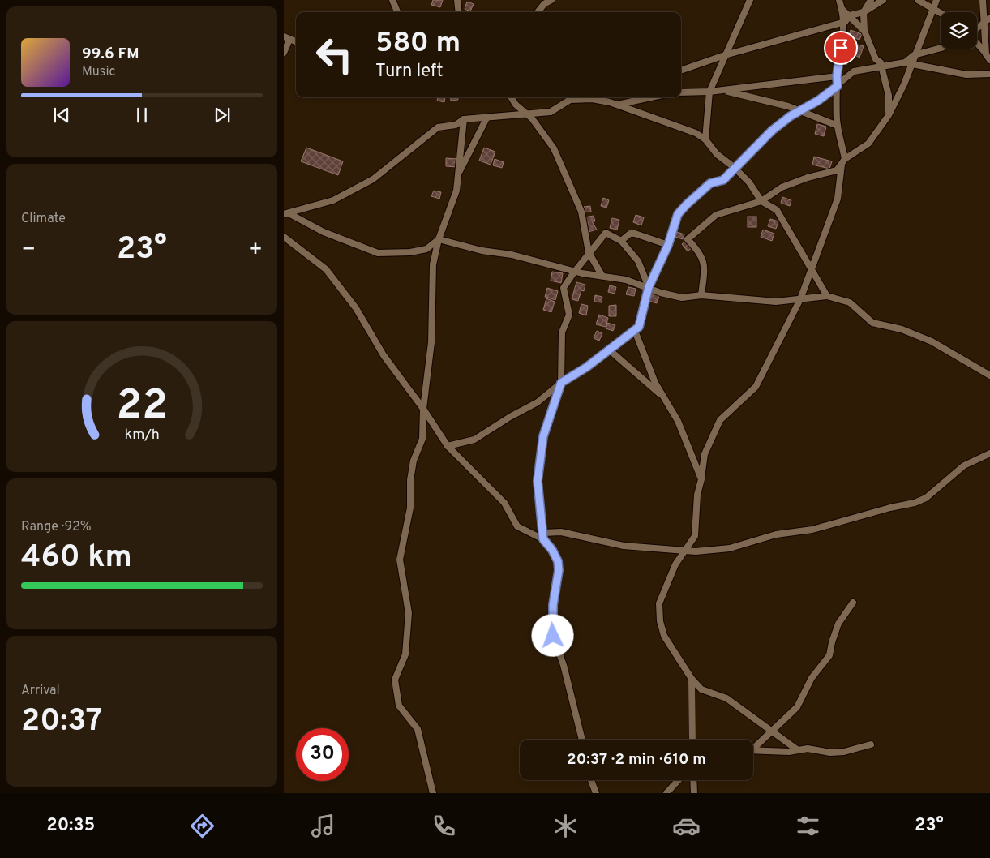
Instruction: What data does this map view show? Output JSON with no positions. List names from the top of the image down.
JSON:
{
  "page": {
    "turn": ["580 m", "Turn left"],
    "song": ["99.6 FM", "Music"],
    "tile": [
      "Climate",
      ["Range · 92%", "460 km"],
      ["Arrival", "20:37"]
    ],
    "heat": ["−", "23°", "+"],
    "limit": "30",
    "trip": "20:37 · 2 min · 610 m",
    "tabs": ["20:35", "23°"],
    "gauge": ["22", "km/h"]
  }
}
